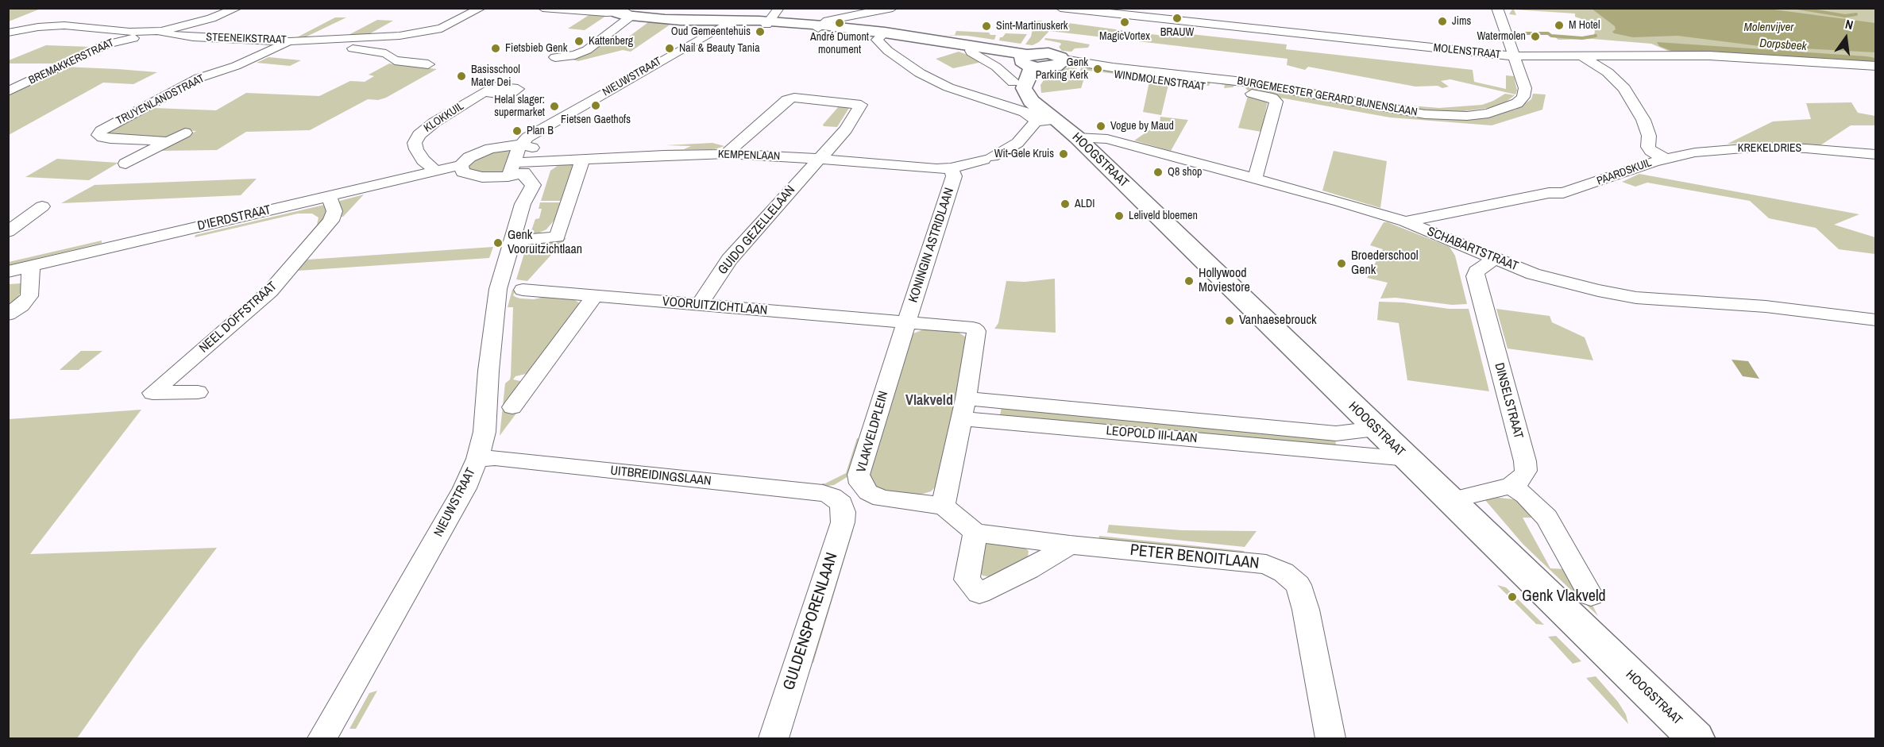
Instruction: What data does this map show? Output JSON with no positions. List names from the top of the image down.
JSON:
{
  "streets": {
    "main road": ["HOOGSTRAAT"],
    "street": [
      "STEENEIKSTRAAT",
      "MOLENSTRAAT",
      "BREMAKKERSTRAAT",
      "NIEUWSTRAAT",
      "WINDMOLENSTRAAT",
      "BURGEMEESTER GERARD BIJNENSLAAN",
      "TRUYENLANDSTRAAT",
      "KLOKKUIL",
      "KREKELDRIES",
      "KEMPENLAAN",
      "PAARDSKUIL",
      "D'IERDSTRAAT",
      "GUIDO GEZELLELAAN",
      "KONINGIN ASTRIDLAAN",
      "SCHABARTSTRAAT",
      "VOORUITZICHTLAAN",
      "NEEL DOFFSTRAAT",
      "DINSELSTRAAT",
      "VLAKVELDPLEIN",
      "LEOPOLD III-LAAN",
      "UITBREIDINGSLAAN",
      "PETER BENOITLAAN",
      "GULDENSPORENLAAN"
    ]
  },
  "crossings": [
    ["STEENEIKSTRAAT", "BREMAKKERSTRAAT"],
    ["STEENEIKSTRAAT", "TRUYENLANDSTRAAT"],
    ["MOLENSTRAAT", "BURGEMEESTER GERARD BIJNENSLAAN"],
    ["MOLENSTRAAT", "PAARDSKUIL"],
    ["NIEUWSTRAAT", "KEMPENLAAN"],
    ["NIEUWSTRAAT", "D'IERDSTRAAT"],
    ["NIEUWSTRAAT", "UITBREIDINGSLAAN"],
    ["WINDMOLENSTRAAT", "BURGEMEESTER GERARD BIJNENSLAAN"],
    ["WINDMOLENSTRAAT", "SCHABARTSTRAAT"],
    ["KLOKKUIL", "D'IERDSTRAAT"],
    ["KREKELDRIES", "PAARDSKUIL"],
    ["KEMPENLAAN", "D'IERDSTRAAT"],
    ["KEMPENLAAN", "GUIDO GEZELLELAAN"],
    ["KEMPENLAAN", "KONINGIN ASTRIDLAAN"],
    ["HOOGSTRAAT", "SCHABARTSTRAAT"],
    ["HOOGSTRAAT", "LEOPOLD III-LAAN"],
    ["PAARDSKUIL", "SCHABARTSTRAAT"],
    ["D'IERDSTRAAT", "NEEL DOFFSTRAAT"],
    ["GUIDO GEZELLELAAN", "VOORUITZICHTLAAN"],
    ["KONINGIN ASTRIDLAAN", "VOORUITZICHTLAAN"],
    ["KONINGIN ASTRIDLAAN", "VLAKVELDPLEIN"],
    ["SCHABARTSTRAAT", "DINSELSTRAAT"],
    ["VOORUITZICHTLAAN", "VLAKVELDPLEIN"],
    ["UITBREIDINGSLAAN", "GULDENSPORENLAAN"]
  ],
  "districts": ["Vlakveld"],
  "water": ["Molenvijver", "Dorpsbeek"],
  "places": [
    "BRAUW",
    "Jims",
    "MagicVortex",
    "André Dumont monument",
    "M Hotel",
    "Sint-Martinuskerk",
    "Oud Gemeentehuis",
    "Watermolen",
    "Kattenberg",
    "Fietsbieb Genk",
    "Nail & Beauty Tania",
    "Genk Parking Kerk",
    "Basisschool Mater Dei",
    "Fietsen Gaethofs",
    "Helal slager: supermarket",
    "Vogue by Maud",
    "Plan B",
    "Wit-Gele Kruis",
    "Q8 shop",
    "ALDI",
    "Leliveld bloemen",
    "Genk Vooruitzichtlaan",
    "Broederschool Genk",
    "Hollywood Moviestore",
    "Vanhaesebrouck",
    "Genk Vlakveld"
  ],
  "north": "top"
}
